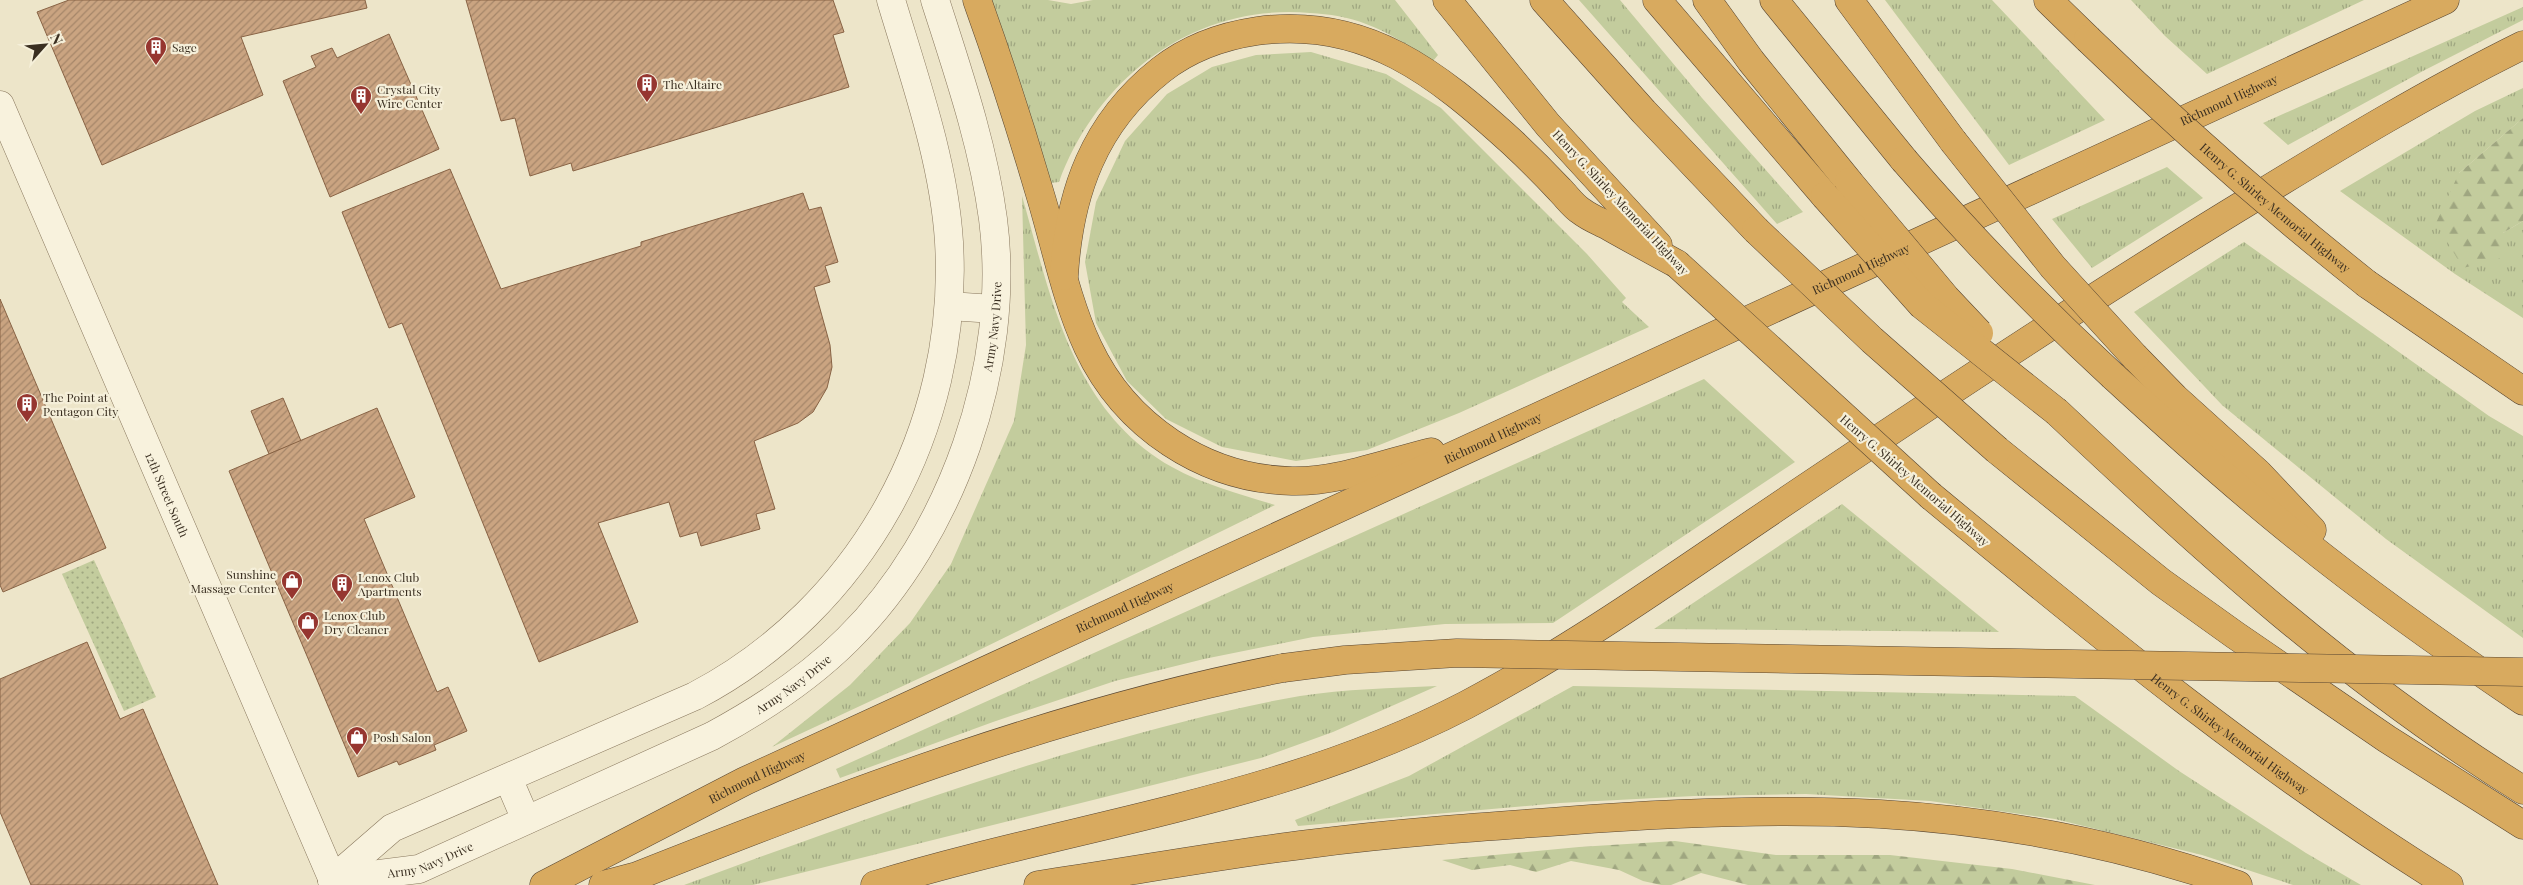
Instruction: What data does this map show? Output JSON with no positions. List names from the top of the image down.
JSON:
{
  "streets": {
    "highway": ["Richmond Highway", "Henry G. Shirley Memorial Highway"],
    "street": ["Army Navy Drive", "12th Street South"]
  },
  "crossings": [
    ["Army Navy Drive", "12th Street South"]
  ],
  "places": {
    "building": [
      "Sage",
      "The Altaire",
      "Crystal City Wire Center",
      "The Point at Pentagon City",
      "Lenox Club Apartments"
    ],
    "shop": ["Sunshine Massage Center", "Lenox Club Dry Cleaner", "Posh Salon"]
  },
  "north": "top right"
}
